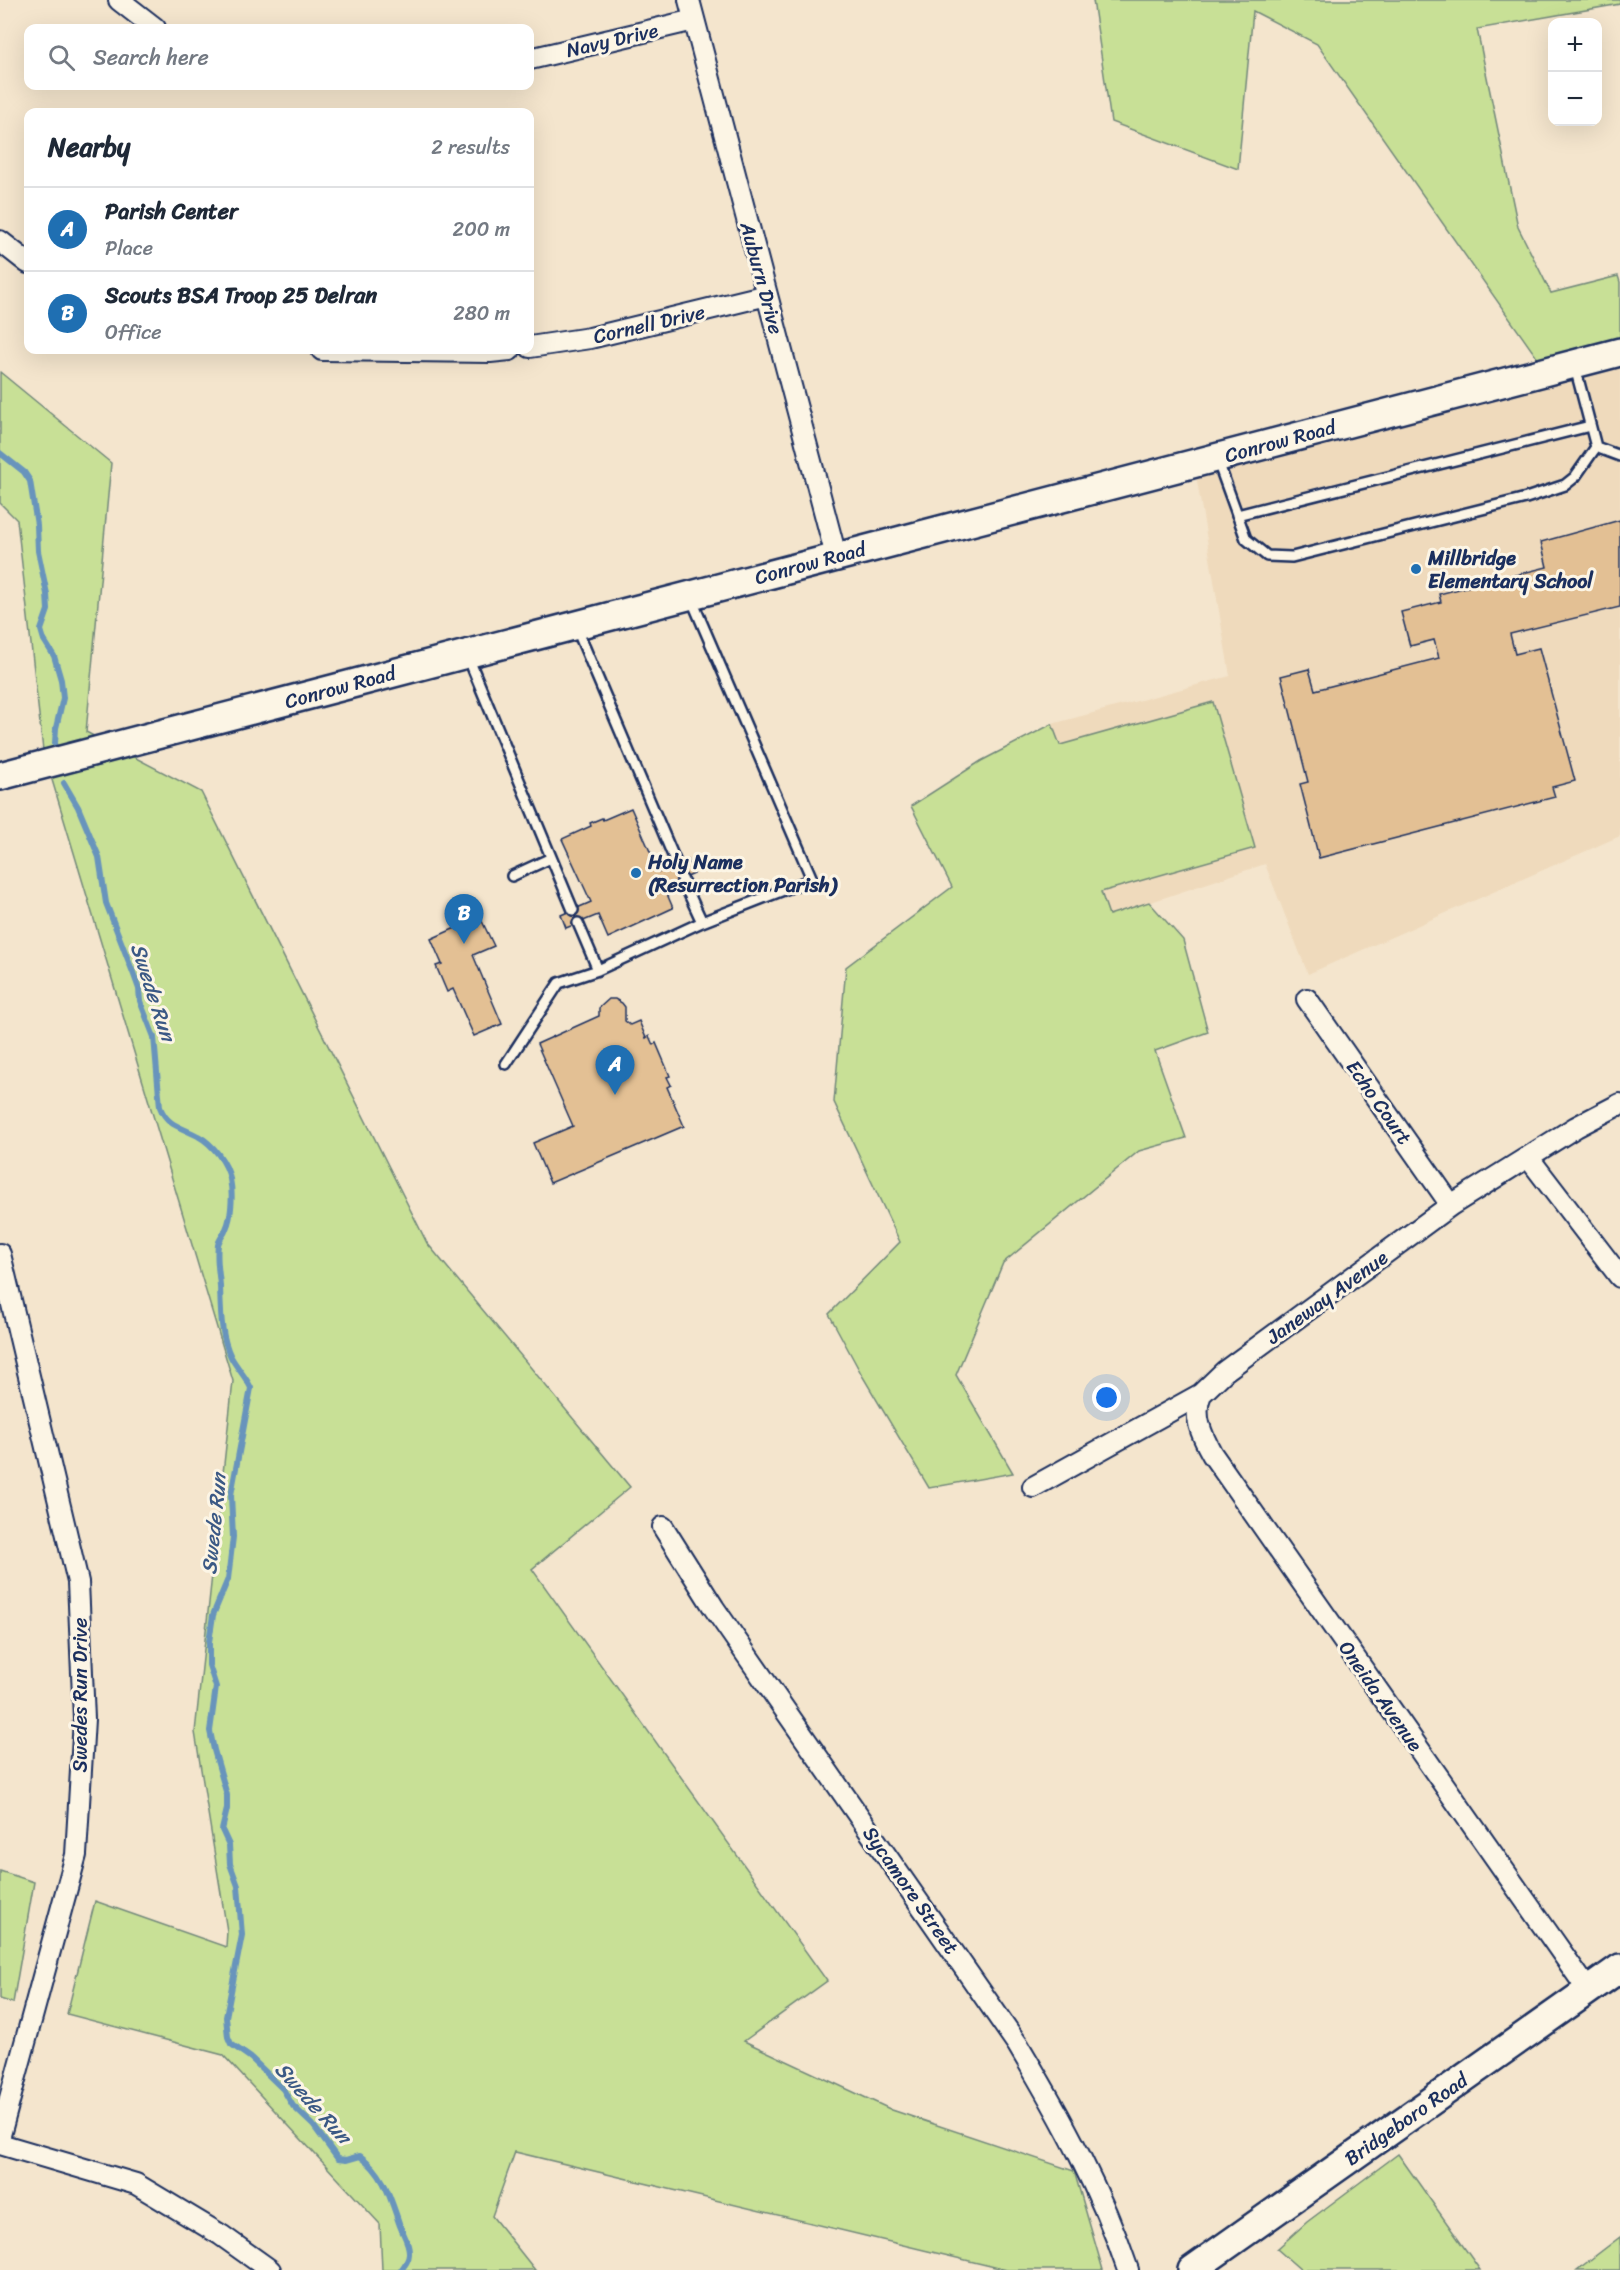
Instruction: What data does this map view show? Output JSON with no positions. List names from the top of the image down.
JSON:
{
  "streets": {
    "street": [
      "Navy Drive",
      "Auburn Drive",
      "Cornell Drive",
      "Conrow Road",
      "Echo Court",
      "Janeway Avenue",
      "Swedes Run Drive",
      "Oneida Avenue",
      "Sycamore Street",
      "Bridgeboro Road"
    ]
  },
  "crossings": [
    ["Navy Drive", "Auburn Drive"],
    ["Auburn Drive", "Cornell Drive"],
    ["Auburn Drive", "Conrow Road"],
    ["Echo Court", "Janeway Avenue"],
    ["Janeway Avenue", "Oneida Avenue"],
    ["Oneida Avenue", "Bridgeboro Road"]
  ],
  "water": ["Swede Run"],
  "places": ["Millbridge Elementary School", "Holy Name (Resurrection Parish)"],
  "page": {
    "map_buttons": ["+", "−"],
    "search": "Search here",
    "heading": ["Nearby", "2 results"],
    "list": [
      {
        "mark": "A",
        "name": "Parish Center",
        "note": "Place",
        "value": "200 m"
      },
      {
        "mark": "B",
        "name": "Scouts BSA Troop 25 Delran",
        "note": "Office",
        "value": "280 m"
      }
    ],
    "pins": ["B", "A"]
  }
}
